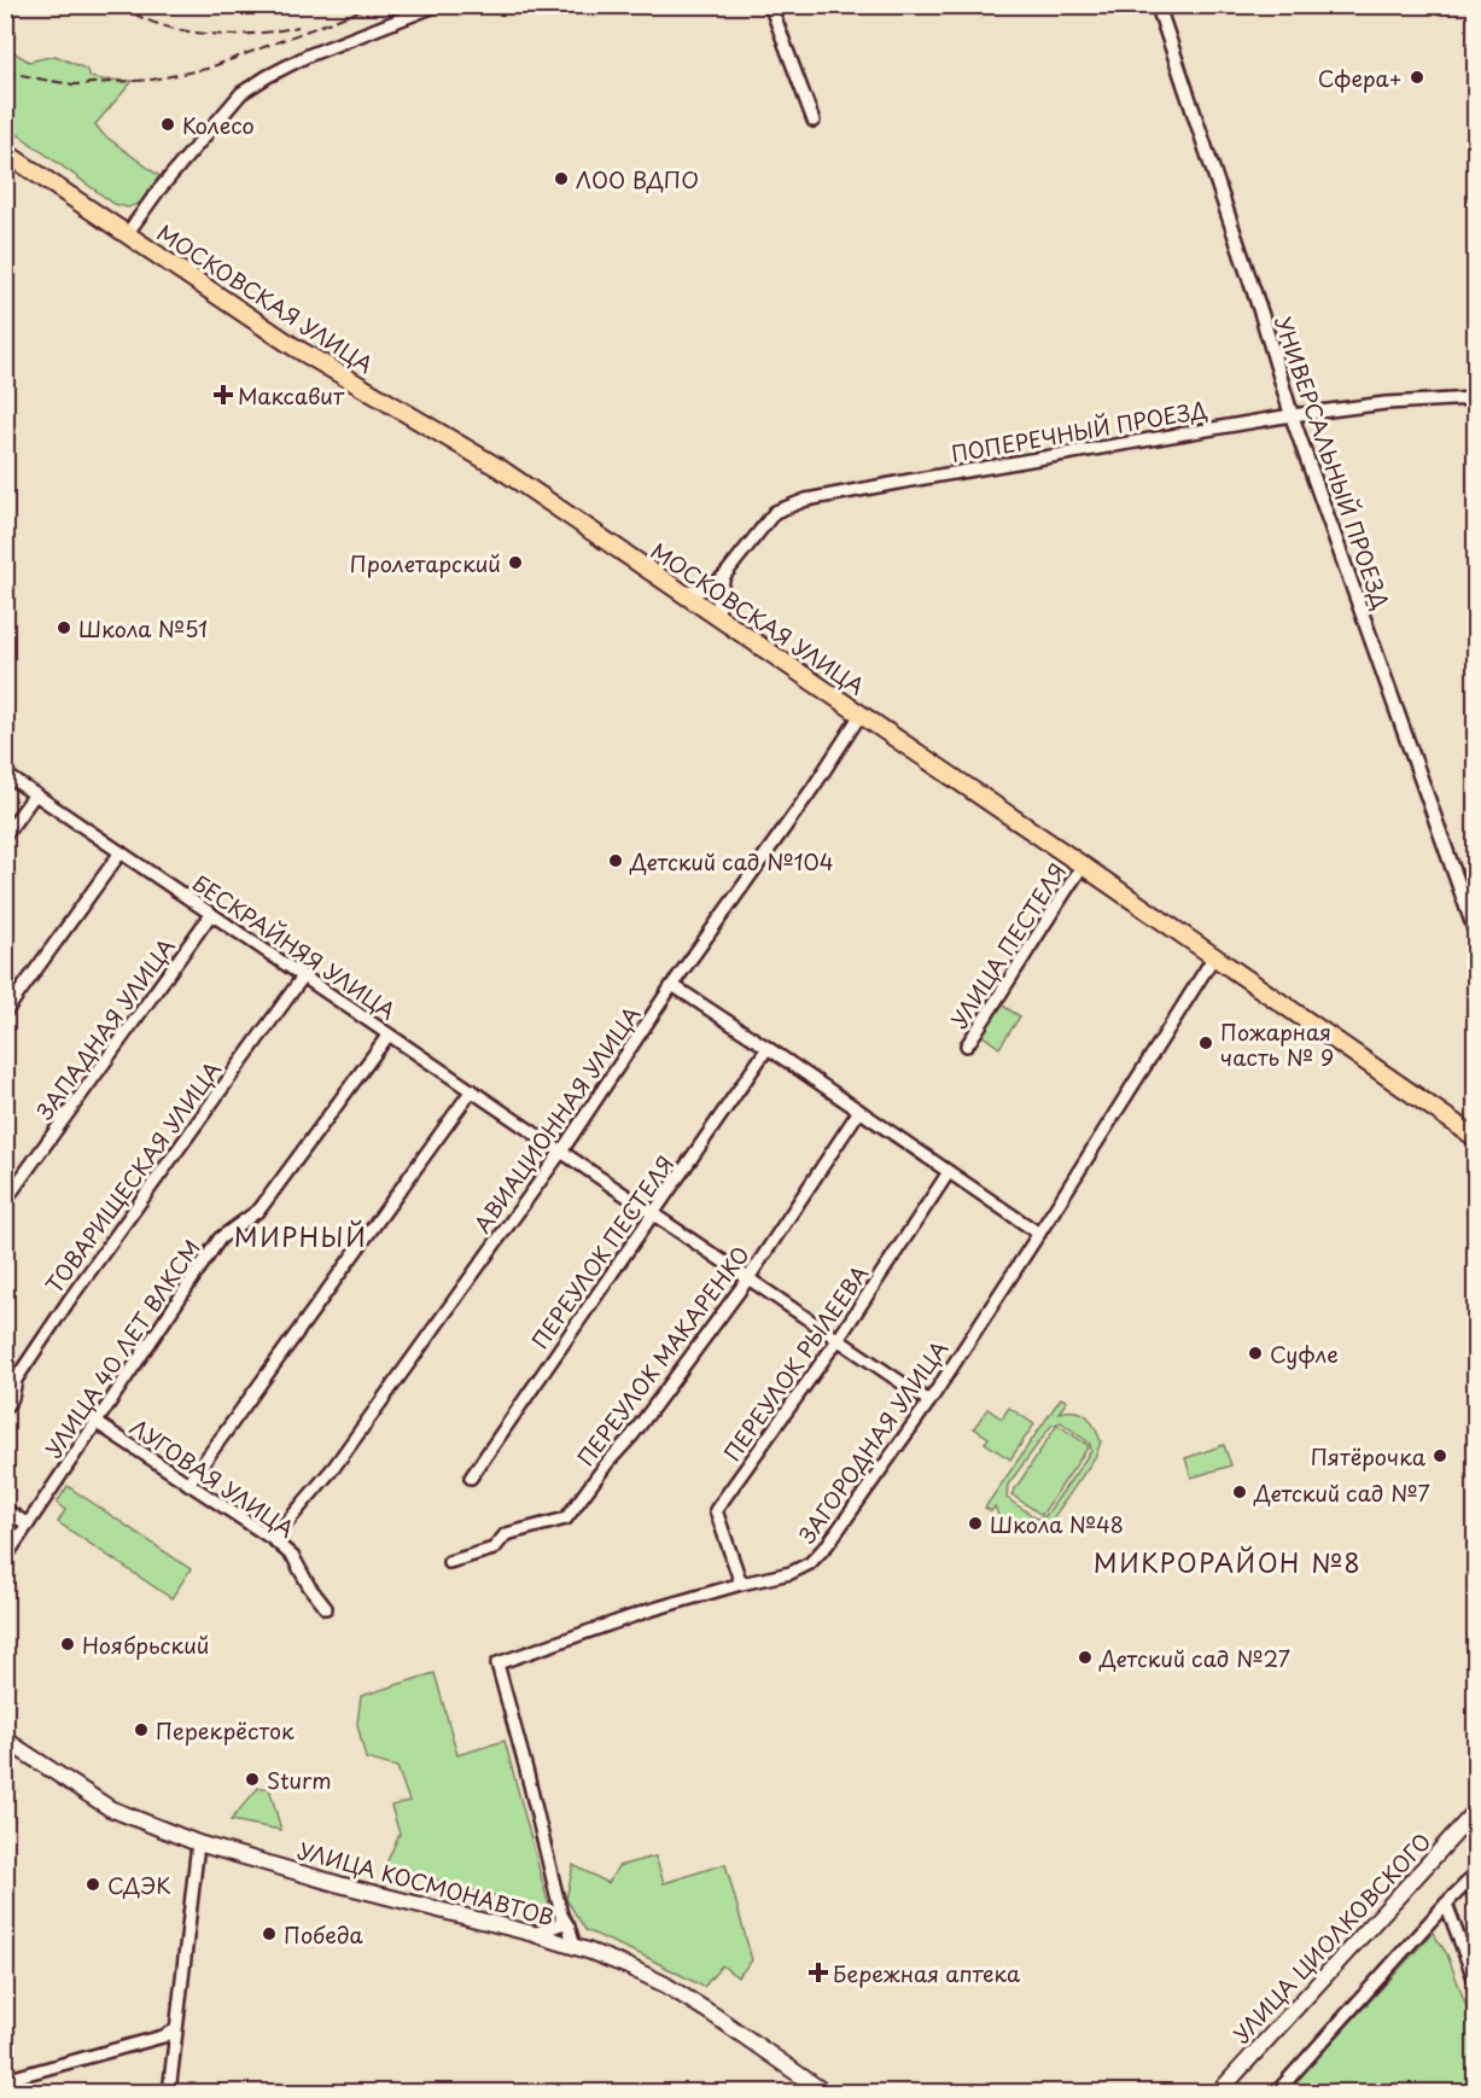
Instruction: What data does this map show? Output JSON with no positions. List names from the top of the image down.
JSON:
{
  "streets": {
    "main road": ["МОСКОВСКАЯ УЛИЦА", "УЛИЦА КОСМОНАВТОВ", "УЛИЦА ЦИОЛКОВСКОГО"],
    "street": [
      "ПОПЕРЕЧНЫЙ ПРОЕЗД",
      "УНИВЕРСАЛЬНЫЙ ПРОЕЗД",
      "УЛИЦА ПЕСТЕЛЯ",
      "БЕСКРАЙНЯЯ УЛИЦА",
      "ЗАПАДНАЯ УЛИЦА",
      "АВИАЦИОННАЯ УЛИЦА",
      "ТОВАРИЩЕСКАЯ УЛИЦА",
      "ПЕРЕУЛОК ПЕСТЕЛЯ",
      "УЛИЦА 40 ЛЕТ ВЛКСМ",
      "ПЕРЕУЛОК МАКАРЕНКО",
      "ПЕРЕУЛОК РЫЛЕЕВА",
      "ЗАГОРОДНАЯ УЛИЦА",
      "ЛУГОВАЯ УЛИЦА"
    ]
  },
  "crossings": [
    ["МОСКОВСКАЯ УЛИЦА", "ПОПЕРЕЧНЫЙ ПРОЕЗД"],
    ["МОСКОВСКАЯ УЛИЦА", "УЛИЦА ПЕСТЕЛЯ"],
    ["МОСКОВСКАЯ УЛИЦА", "АВИАЦИОННАЯ УЛИЦА"],
    ["МОСКОВСКАЯ УЛИЦА", "ЗАГОРОДНАЯ УЛИЦА"],
    ["ПОПЕРЕЧНЫЙ ПРОЕЗД", "УНИВЕРСАЛЬНЫЙ ПРОЕЗД"],
    ["БЕСКРАЙНЯЯ УЛИЦА", "ЗАПАДНАЯ УЛИЦА"],
    ["БЕСКРАЙНЯЯ УЛИЦА", "АВИАЦИОННАЯ УЛИЦА"],
    ["БЕСКРАЙНЯЯ УЛИЦА", "ТОВАРИЩЕСКАЯ УЛИЦА"],
    ["БЕСКРАЙНЯЯ УЛИЦА", "ПЕРЕУЛОК ПЕСТЕЛЯ"],
    ["БЕСКРАЙНЯЯ УЛИЦА", "УЛИЦА 40 ЛЕТ ВЛКСМ"],
    ["БЕСКРАЙНЯЯ УЛИЦА", "ПЕРЕУЛОК МАКАРЕНКО"],
    ["БЕСКРАЙНЯЯ УЛИЦА", "ПЕРЕУЛОК РЫЛЕЕВА"],
    ["БЕСКРАЙНЯЯ УЛИЦА", "ЗАГОРОДНАЯ УЛИЦА"],
    ["АВИАЦИОННАЯ УЛИЦА", "ЛУГОВАЯ УЛИЦА"],
    ["УЛИЦА 40 ЛЕТ ВЛКСМ", "ЛУГОВАЯ УЛИЦА"],
    ["ПЕРЕУЛОК РЫЛЕЕВА", "ЗАГОРОДНАЯ УЛИЦА"],
    ["ЗАГОРОДНАЯ УЛИЦА", "УЛИЦА КОСМОНАВТОВ"]
  ],
  "districts": ["МИРНЫЙ", "МИКРОРАЙОН №8"],
  "places": {
    "other": [
      "Сфера+",
      "Колесо",
      "ЛОО ВДПО",
      "Пролетарский",
      "Школа №51",
      "Детский сад №104",
      "Пожарная часть № 9",
      "Суфле",
      "Пятёрочка",
      "Детский сад №7",
      "Школа №48",
      "Ноябрьский",
      "Детский сад №27",
      "Перекрёсток",
      "Sturm",
      "СДЭК",
      "Победа"
    ],
    "health": ["Максавит", "Бережная аптека"]
  }
}
